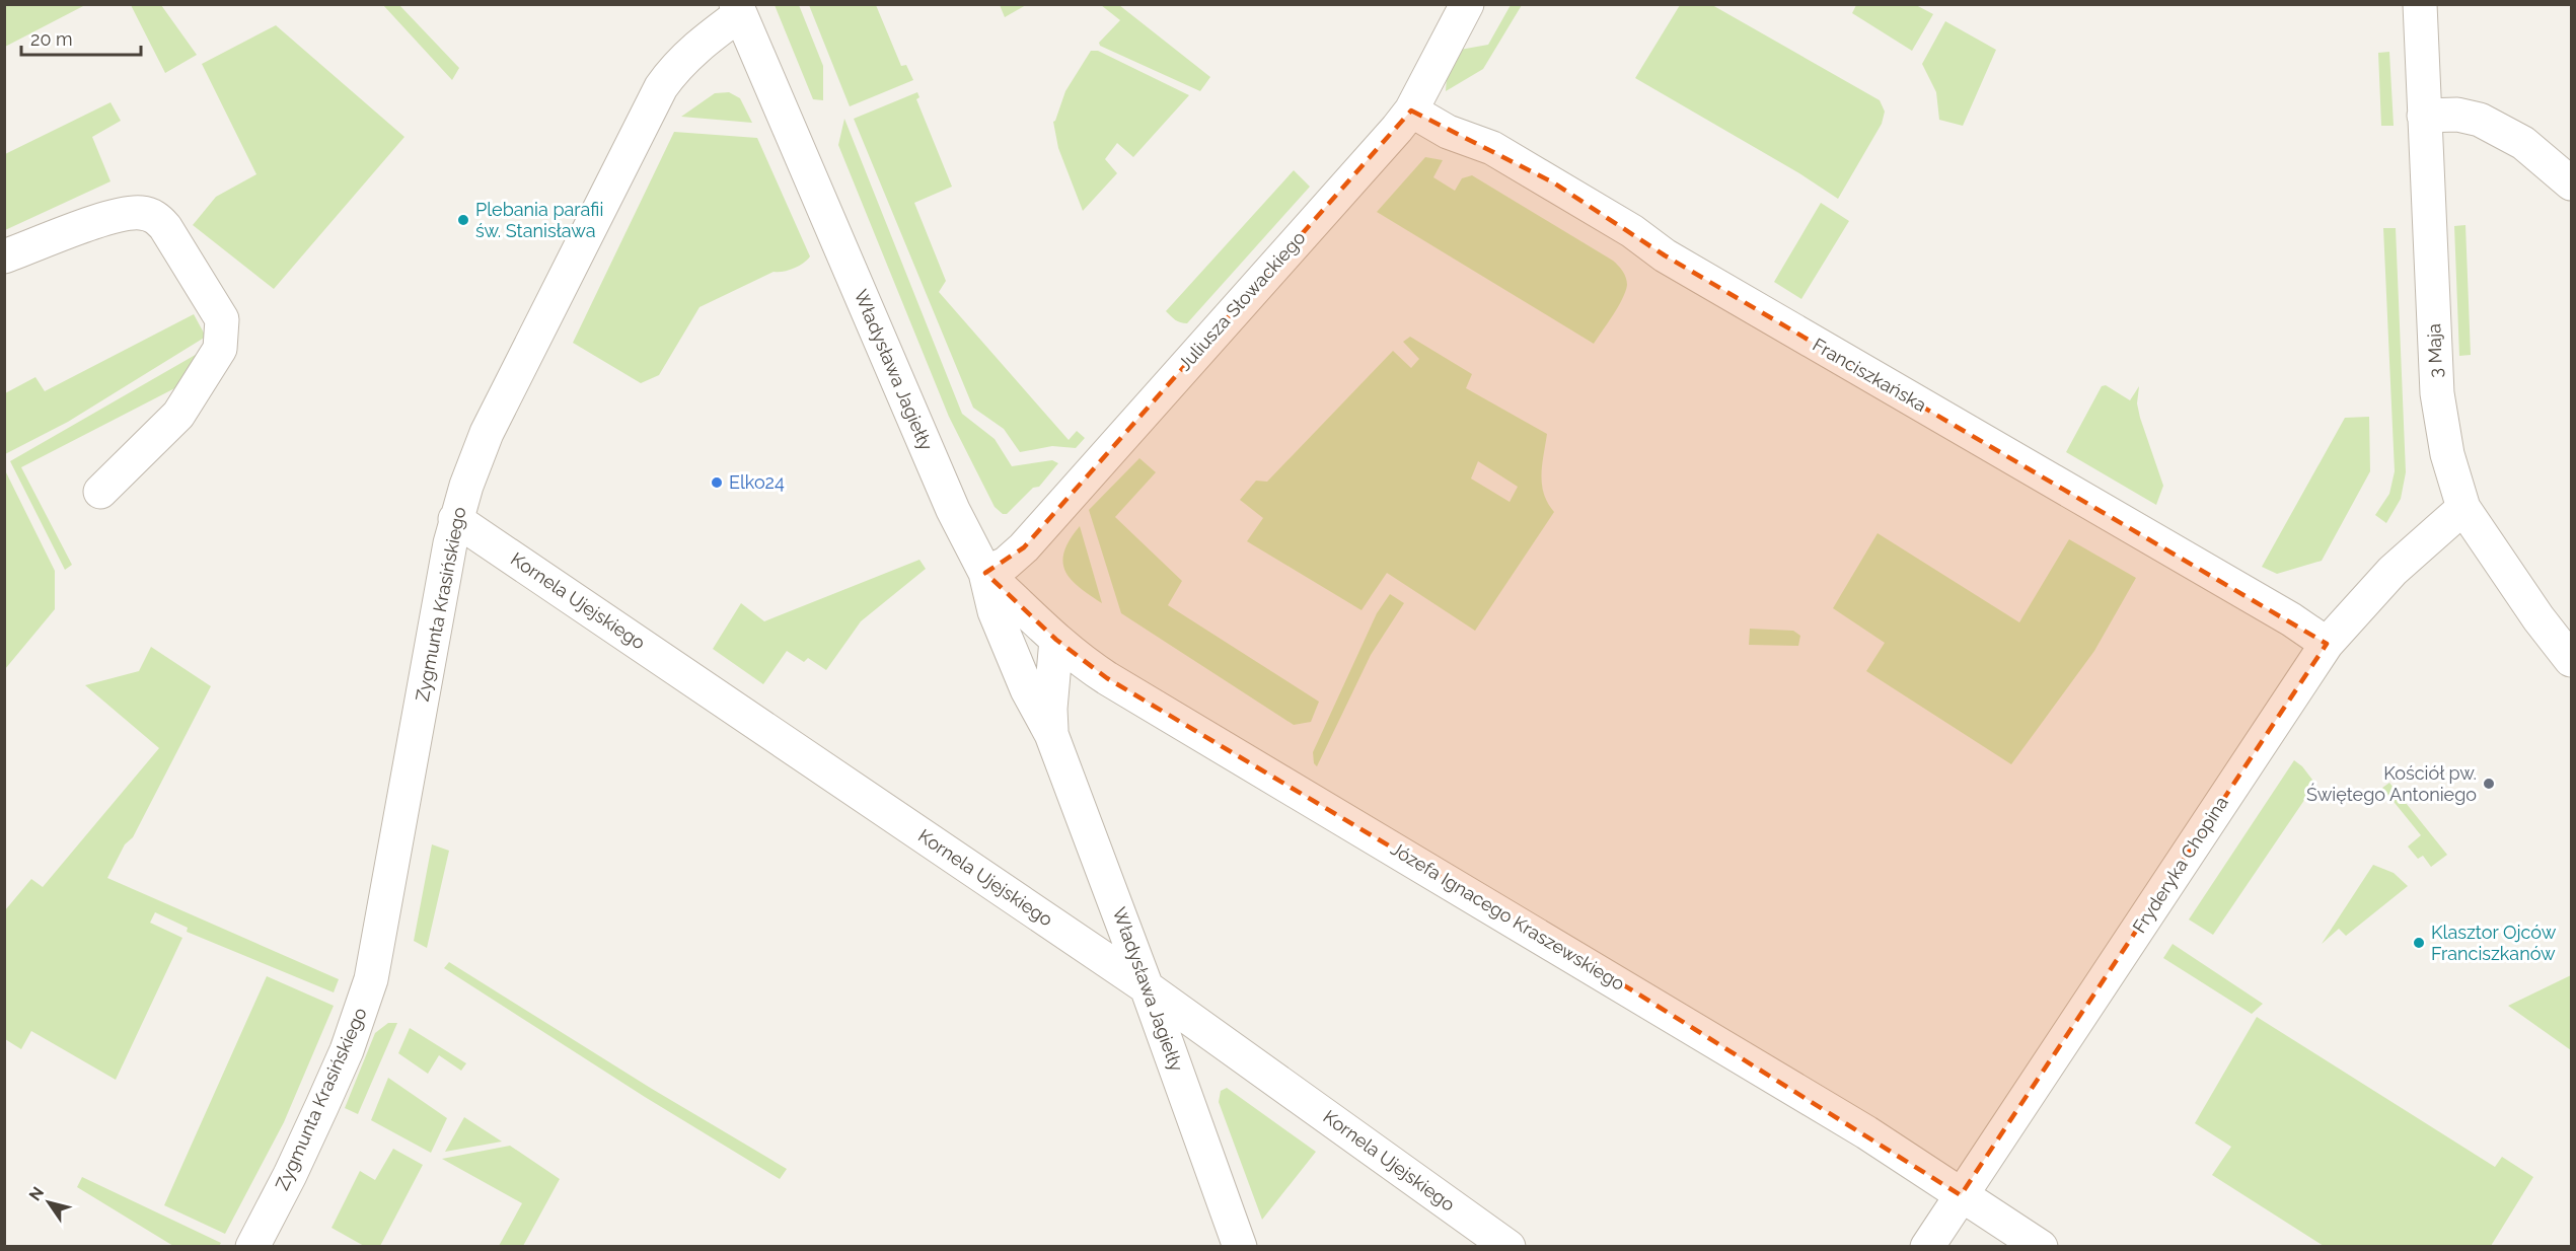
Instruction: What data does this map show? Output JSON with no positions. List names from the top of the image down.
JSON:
{
  "streets": {
    "street": [
      "Juliusza Słowackiego",
      "3 Maja",
      "Władysława Jagiełły",
      "Franciszkańska",
      "Kornela Ujejskiego",
      "Zygmunta Krasińskiego",
      "Fryderyka Chopina",
      "Józefa Ignacego Kraszewskiego"
    ]
  },
  "crossings": [
    ["Juliusza Słowackiego", "Władysława Jagiełły"],
    ["Juliusza Słowackiego", "Franciszkańska"],
    ["Juliusza Słowackiego", "Józefa Ignacego Kraszewskiego"],
    ["3 Maja", "Fryderyka Chopina"],
    ["Władysława Jagiełły", "Kornela Ujejskiego"],
    ["Władysława Jagiełły", "Zygmunta Krasińskiego"],
    ["Władysława Jagiełły", "Józefa Ignacego Kraszewskiego"],
    ["Franciszkańska", "Fryderyka Chopina"],
    ["Kornela Ujejskiego", "Zygmunta Krasińskiego"],
    ["Fryderyka Chopina", "Józefa Ignacego Kraszewskiego"]
  ],
  "places": [
    "Plebania parafii św. Stanisława",
    "Elko24",
    "Kościół pw. Świętego Antoniego",
    "Klasztor Ojców Franciszkanów"
  ],
  "scale_bar": "20 m",
  "north": "top left"
}
